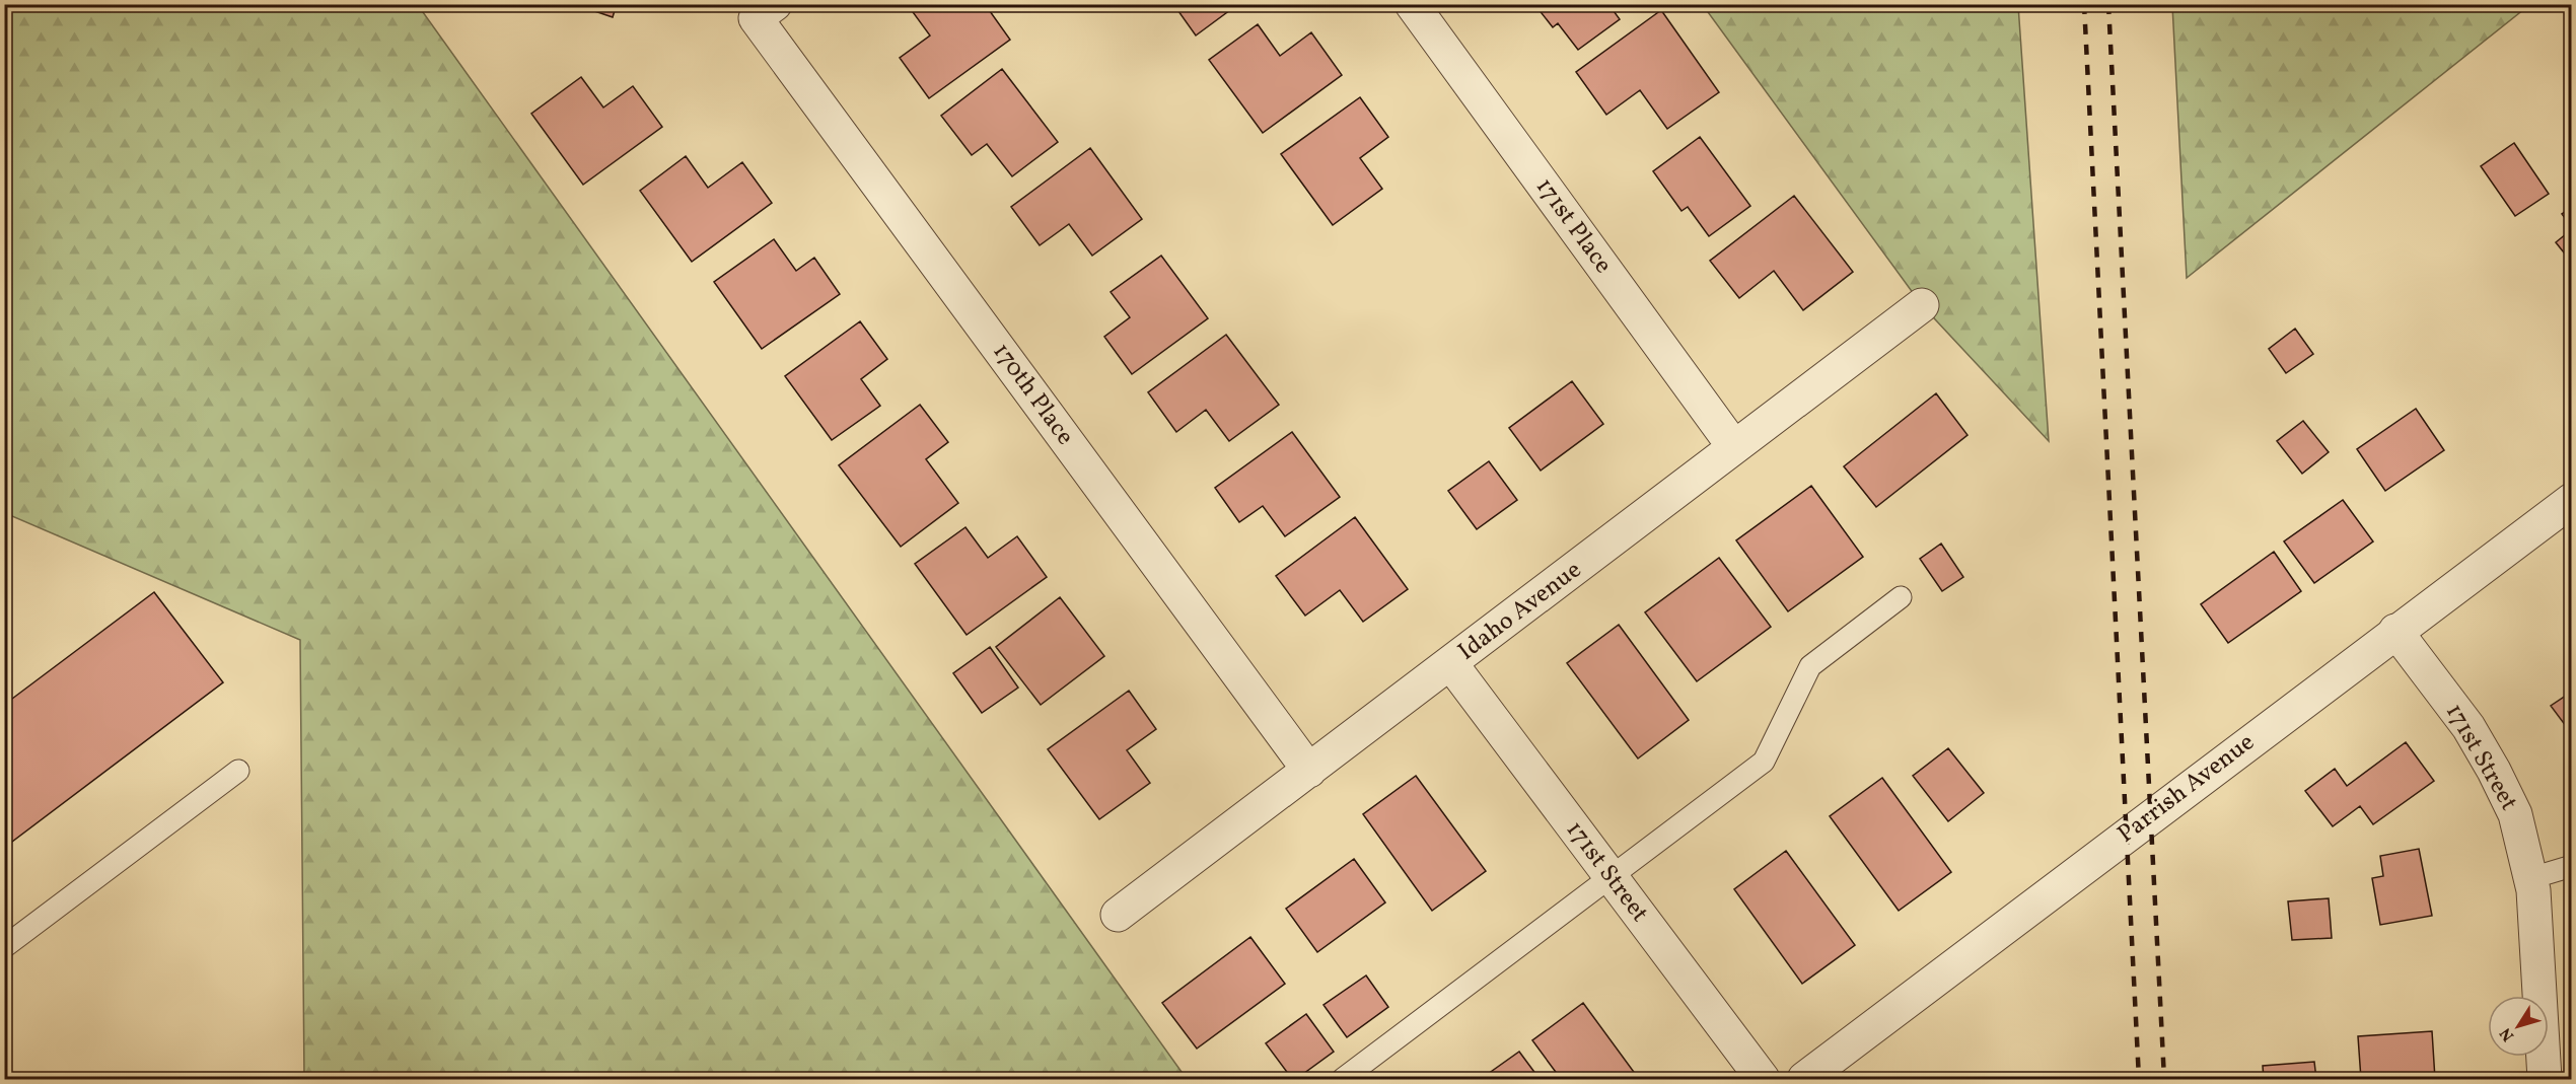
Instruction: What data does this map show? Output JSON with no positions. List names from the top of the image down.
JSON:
{
  "streets": {
    "street": [
      "171st Place",
      "170th Place",
      "Idaho Avenue",
      "171st Street",
      "Parrish Avenue"
    ]
  },
  "crossings": [
    ["171st Place", "Idaho Avenue"],
    ["170th Place", "Idaho Avenue"],
    ["Idaho Avenue", "171st Street"],
    ["171st Street", "Parrish Avenue"]
  ],
  "north": "bottom left"
}
